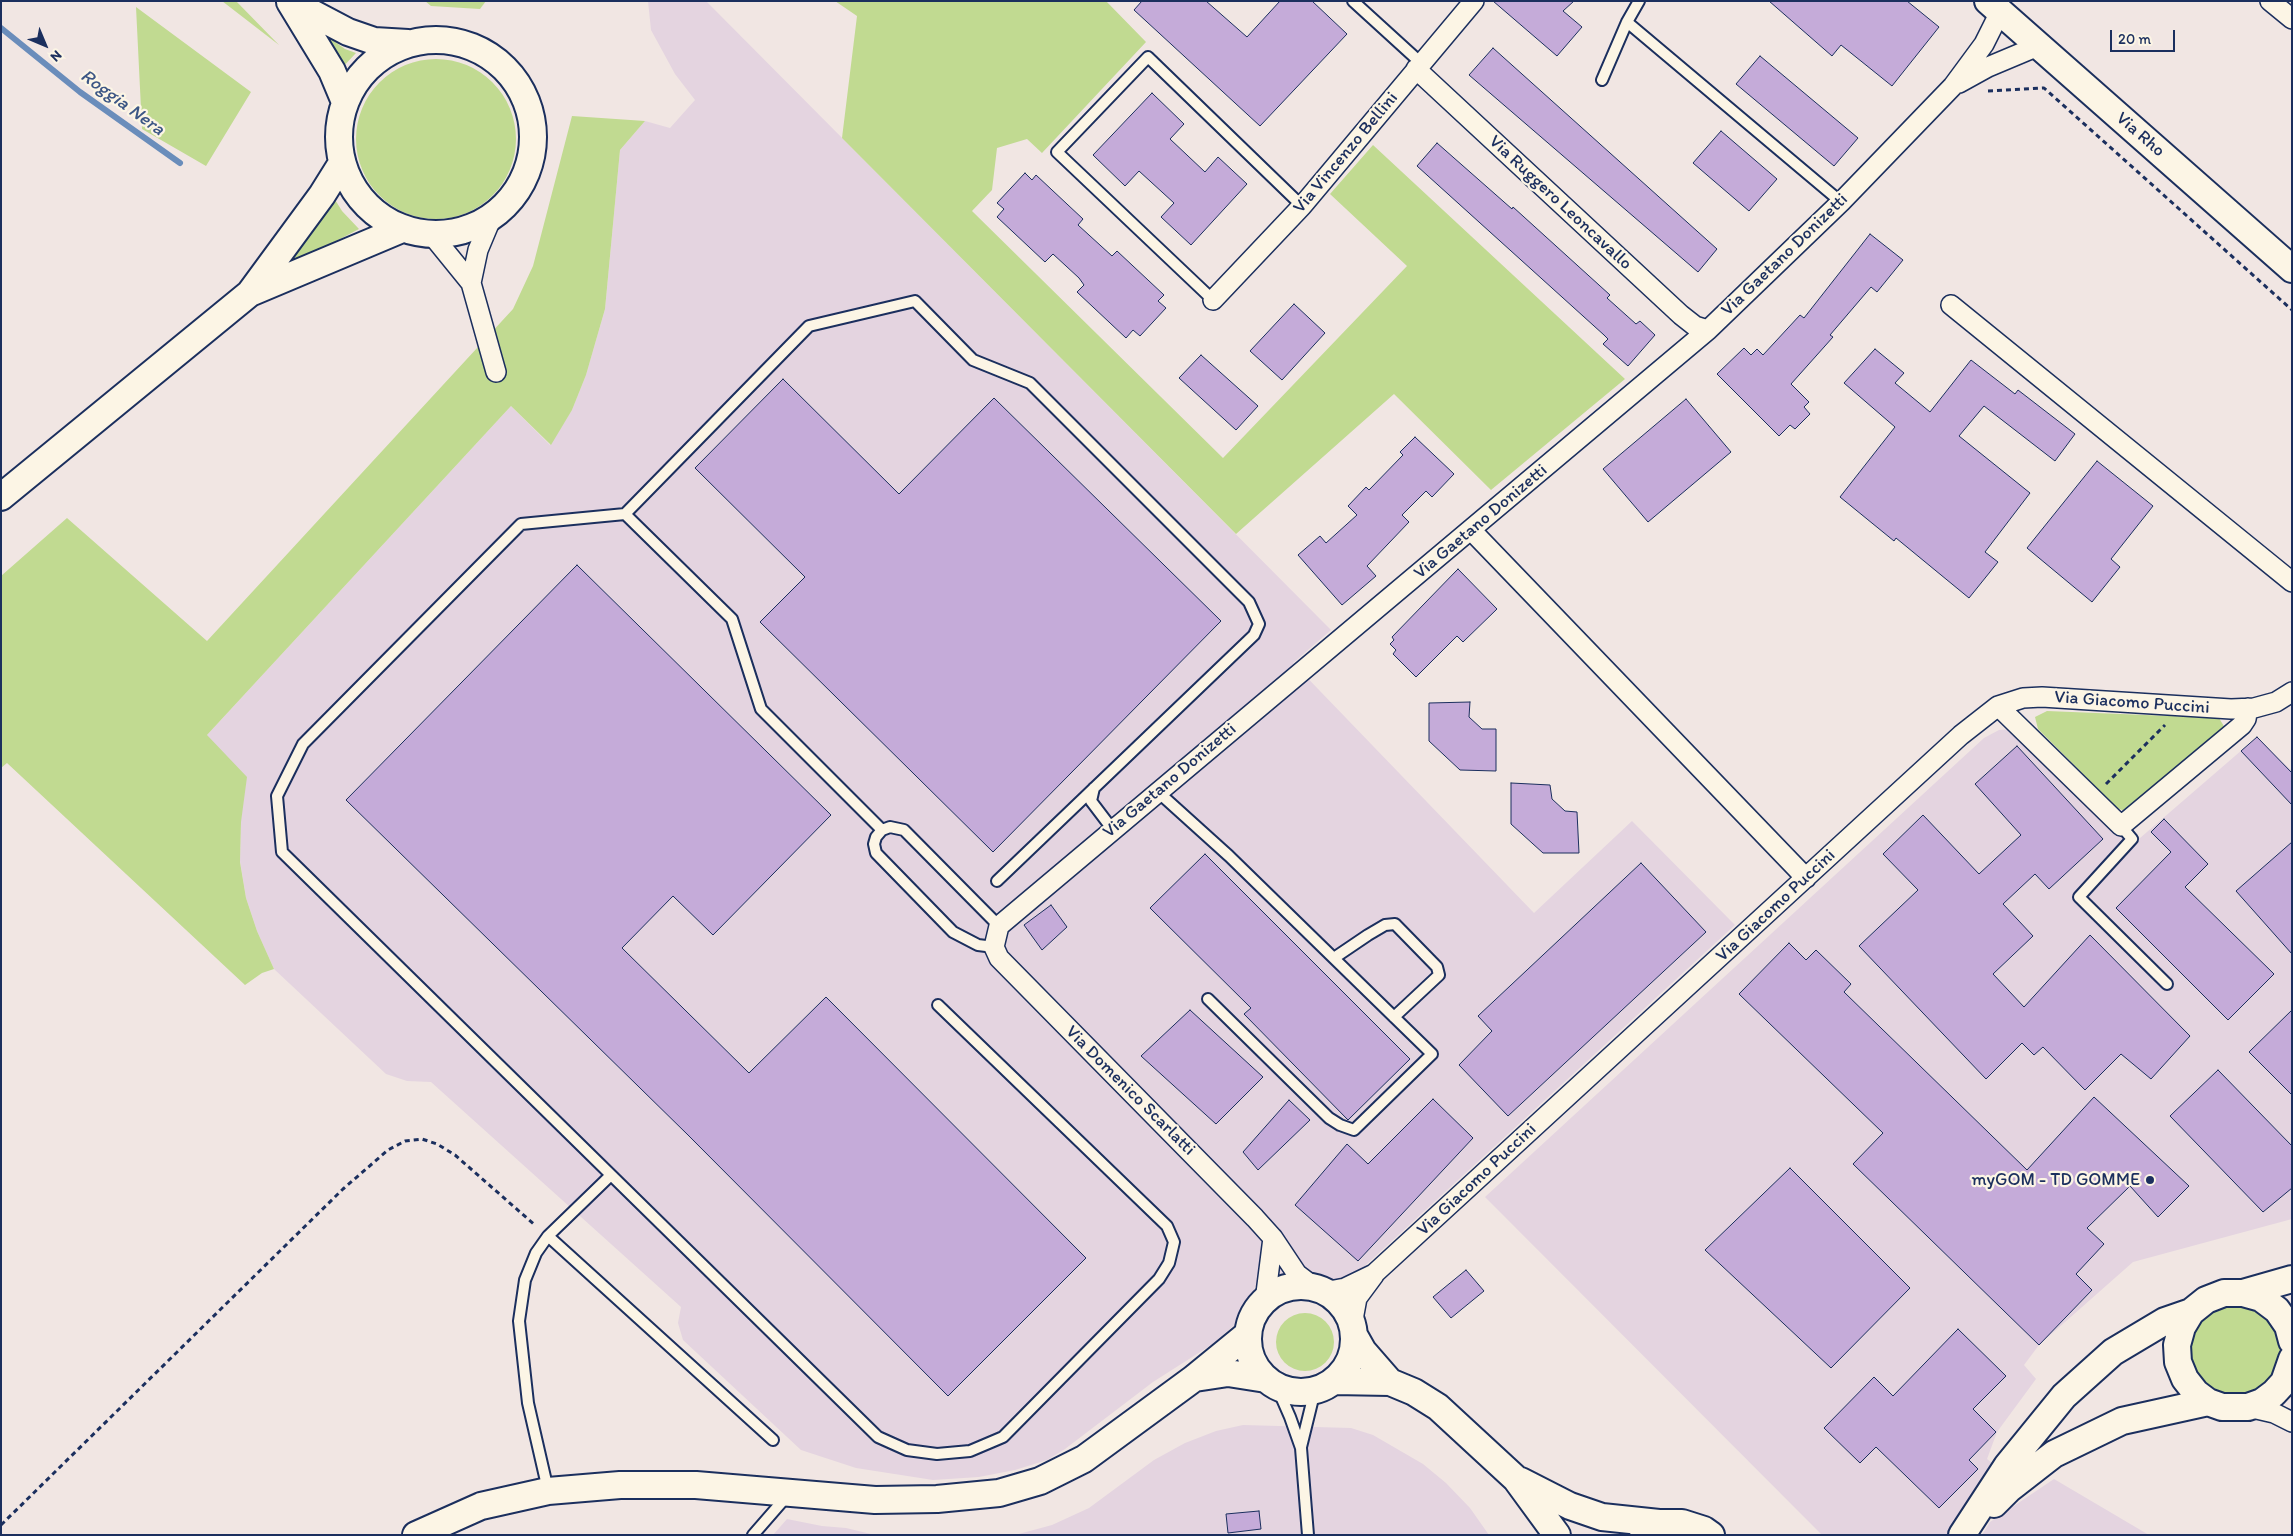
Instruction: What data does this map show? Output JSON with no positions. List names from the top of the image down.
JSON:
{
  "streets": {
    "main road": ["Via Rho"],
    "street": [
      "Via Vincenzo Bellini",
      "Via Ruggero Leoncavallo",
      "Via Gaetano Donizetti",
      "Via Giacomo Puccini",
      "Via Domenico Scarlatti"
    ]
  },
  "crossings": [
    ["Via Rho", "Via Gaetano Donizetti"],
    ["Via Vincenzo Bellini", "Via Ruggero Leoncavallo"],
    ["Via Ruggero Leoncavallo", "Via Gaetano Donizetti"],
    ["Via Gaetano Donizetti", "Via Domenico Scarlatti"],
    ["Via Giacomo Puccini", "Via Domenico Scarlatti"]
  ],
  "water": ["Roggia Nera"],
  "places": ["myGOM - TD GOMME"],
  "scale_bar": "20 m",
  "north": "bottom right"
}
